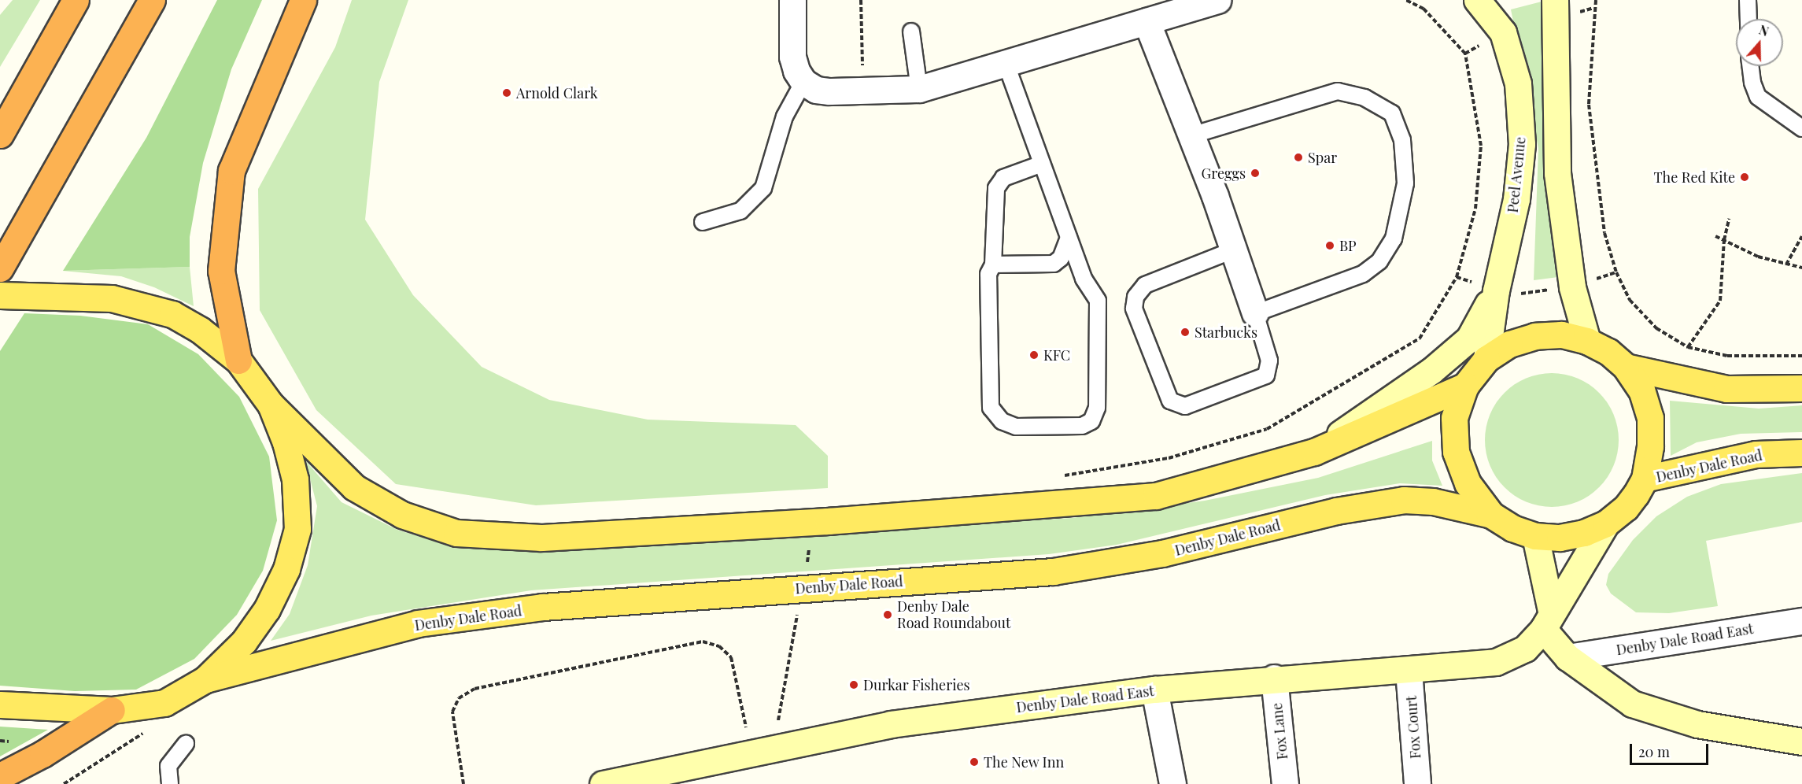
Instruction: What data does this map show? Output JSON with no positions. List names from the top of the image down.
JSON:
{
  "streets": {
    "main road": ["Denby Dale Road"],
    "street": [
      "Peel Avenue",
      "Denby Dale Road East",
      "Fox Court",
      "Fox Lane"
    ]
  },
  "crossings": [
    ["Peel Avenue", "Denby Dale Road"],
    ["Denby Dale Road", "Denby Dale Road East"],
    ["Denby Dale Road East", "Fox Court"],
    ["Denby Dale Road East", "Fox Lane"]
  ],
  "places": [
    "Arnold Clark",
    "Spar",
    "Greggs",
    "The Red Kite",
    "BP",
    "Starbucks",
    "KFC",
    "Denby Dale Road Roundabout",
    "Durkar Fisheries",
    "The New Inn"
  ],
  "scale_bar": "20 m",
  "north": "top"
}
